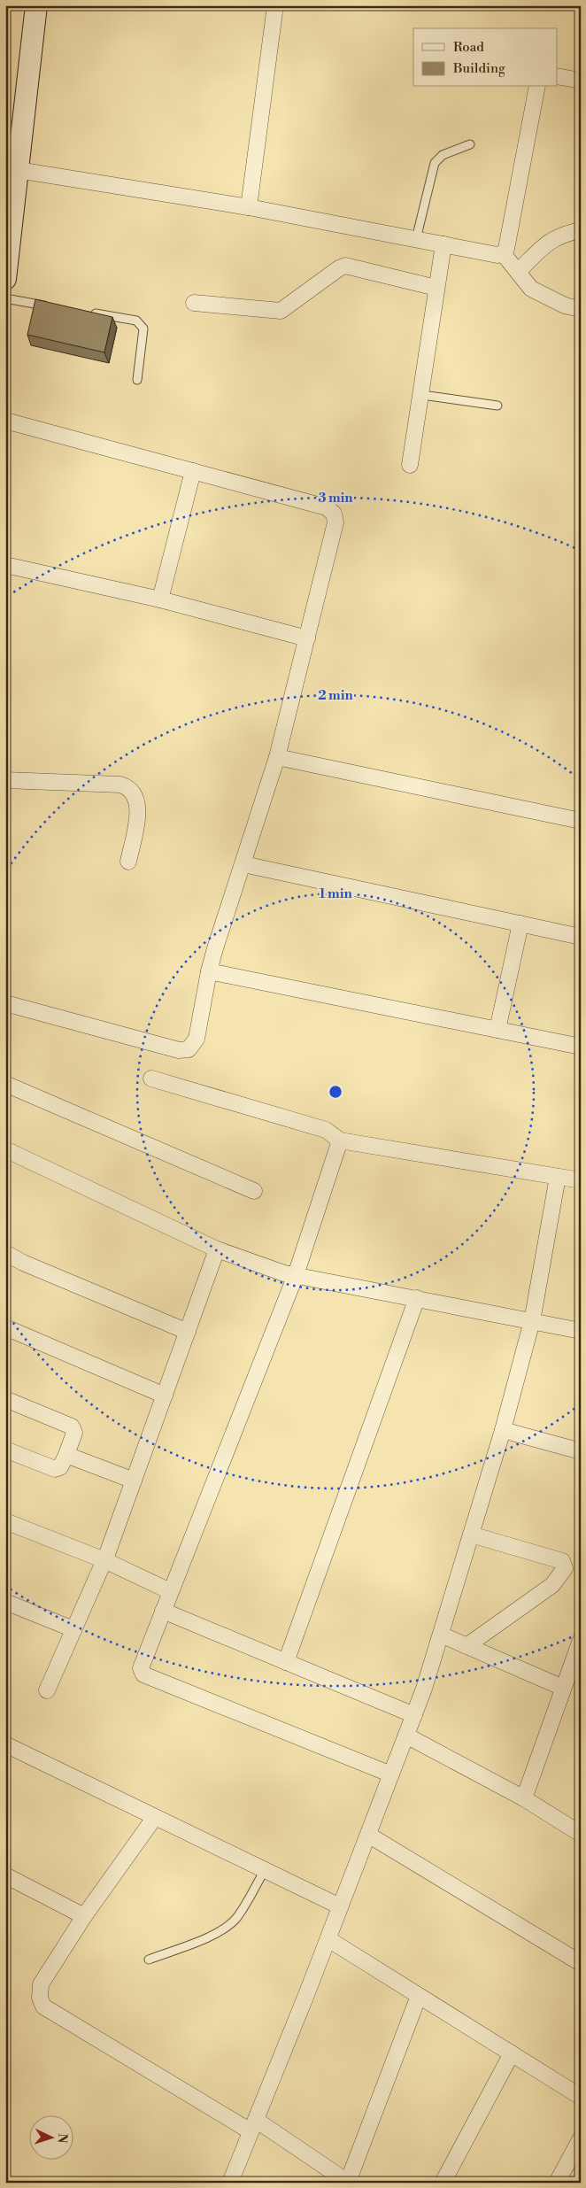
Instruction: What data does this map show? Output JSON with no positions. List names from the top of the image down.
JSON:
{
  "legend": ["Road", "Building"],
  "north": "right",
  "rings": ["3 min", "2 min", "1 min"]
}
